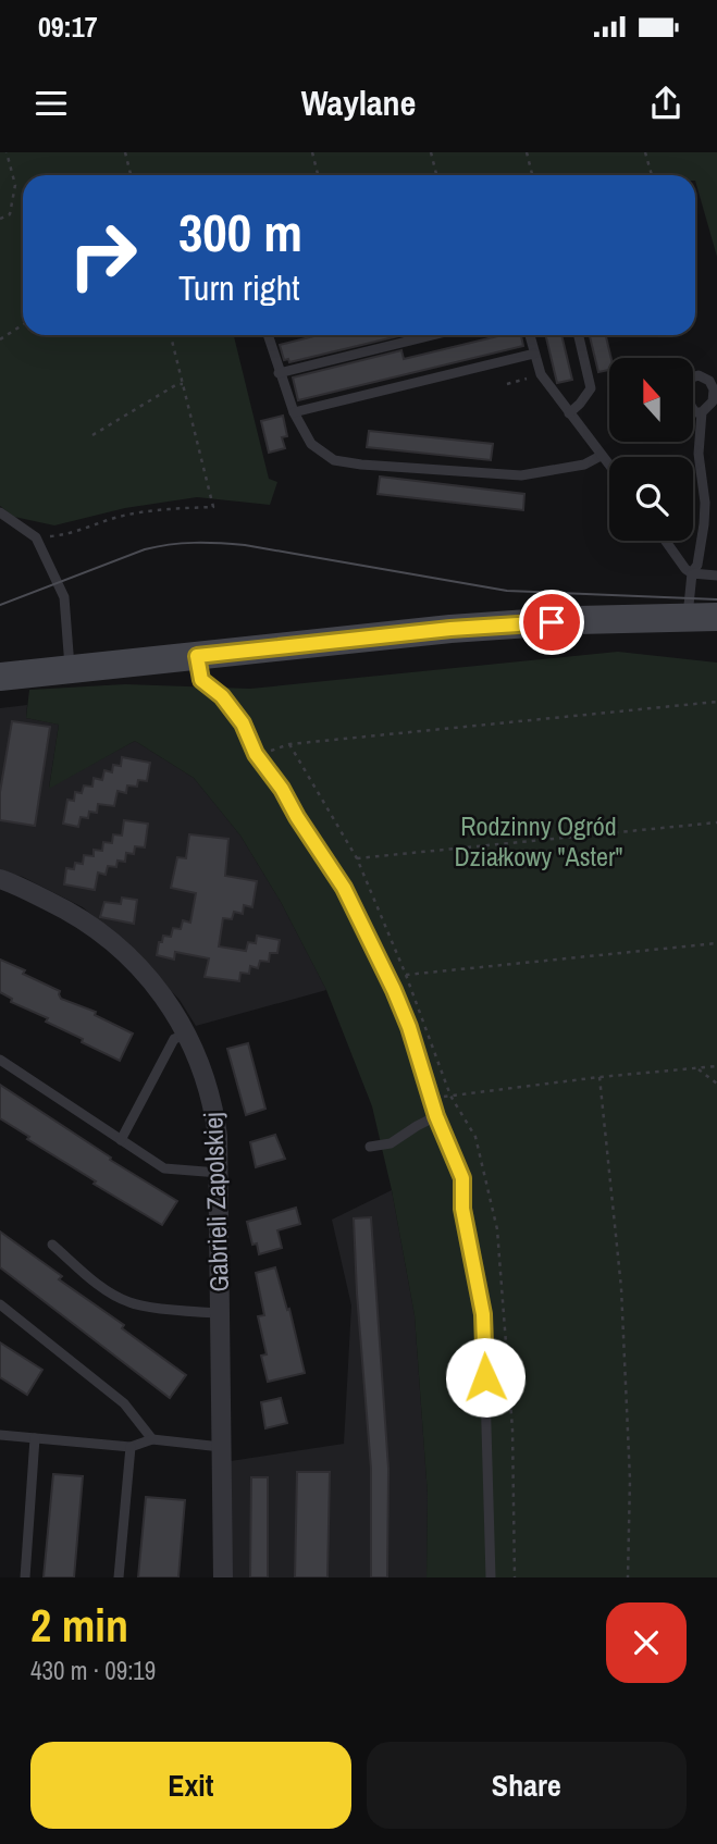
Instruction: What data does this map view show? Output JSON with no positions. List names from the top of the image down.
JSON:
{
  "streets": {
    "street": ["Gabrieli Zapolskiej"]
  },
  "parks": ["Rodzinny Ogród Działkowy \"Aster\""],
  "north": "top",
  "page": {
    "status": "09:17",
    "header": "Waylane",
    "turn": ["300 m", "Turn right"],
    "heading": ["2 min", "430 m · 09:19"],
    "buttons": ["Exit", "Share"]
  }
}
